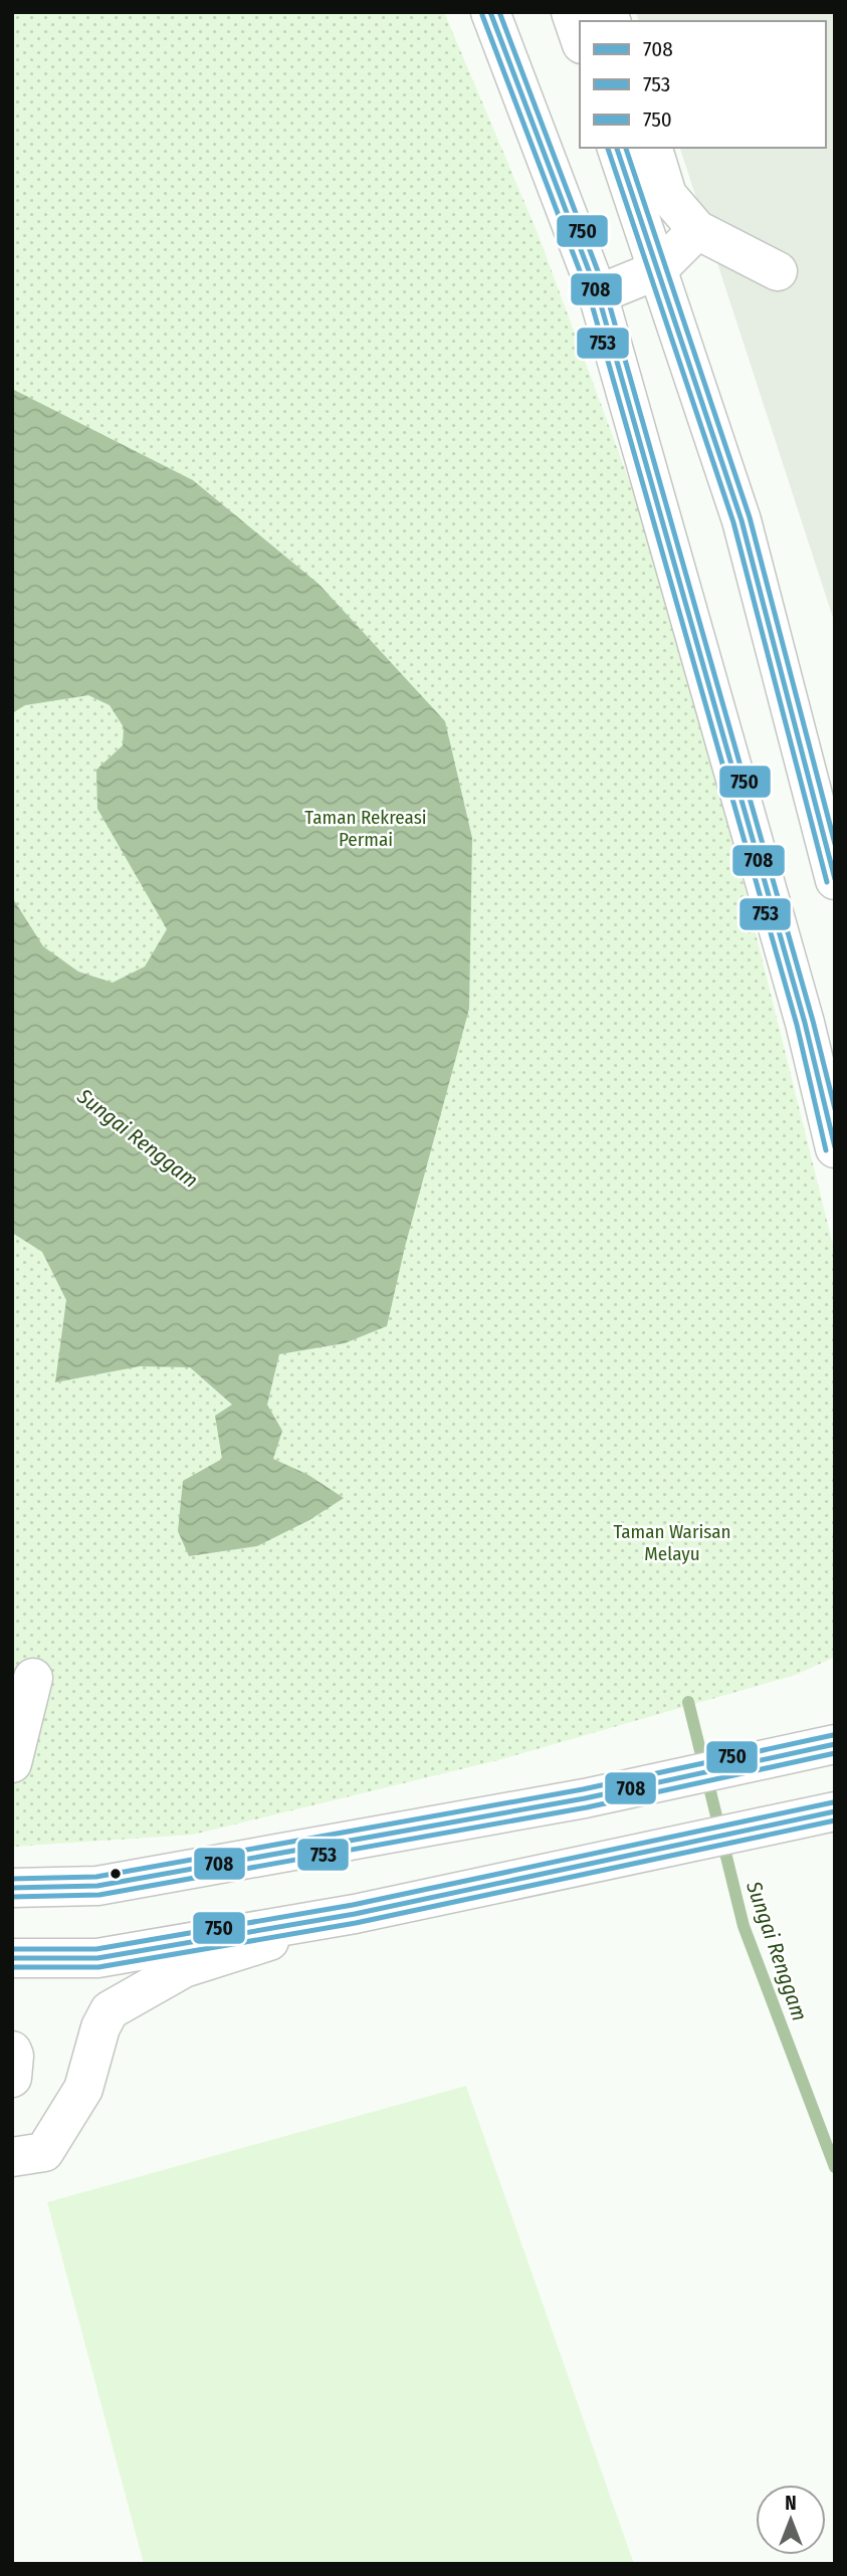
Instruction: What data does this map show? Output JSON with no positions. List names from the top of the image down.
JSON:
{
  "water": ["Sungai Renggam"],
  "parks": ["Taman Rekreasi Permai", "Taman Warisan Melayu"],
  "lines": ["transit line 708", "transit line 750", "transit line 753"],
  "legend": ["708", "753", "750"],
  "north": "top"
}
